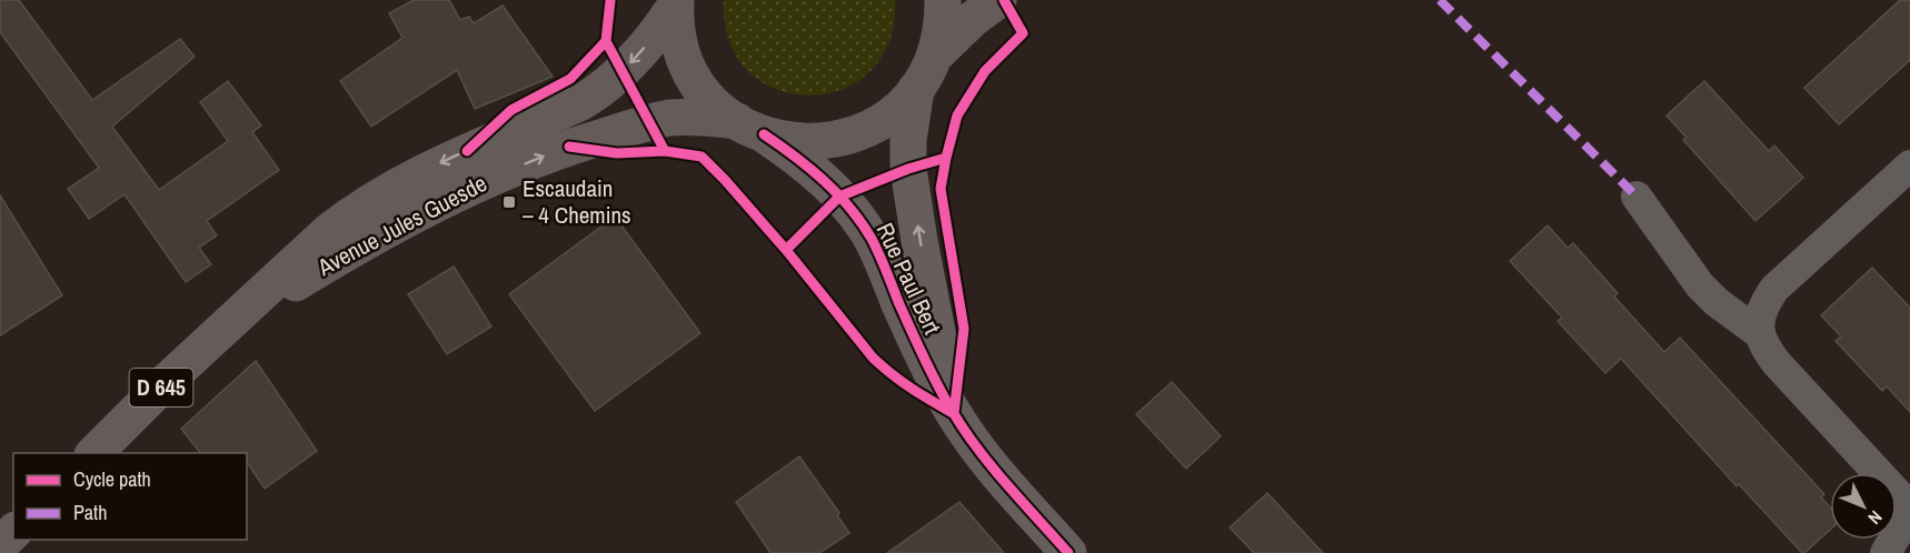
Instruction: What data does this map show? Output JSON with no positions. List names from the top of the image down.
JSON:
{
  "streets": {
    "main road": ["Avenue Jules Guesde", "D 645"],
    "street": ["Rue Paul Bert"]
  },
  "crossings": [
    ["Avenue Jules Guesde", "Rue Paul Bert"]
  ],
  "one_way": ["Rue Paul Bert"],
  "places": {
    "transit": ["Escaudain – 4 Chemins"]
  },
  "legend": ["Cycle path", "Path"],
  "north": "bottom right"
}
